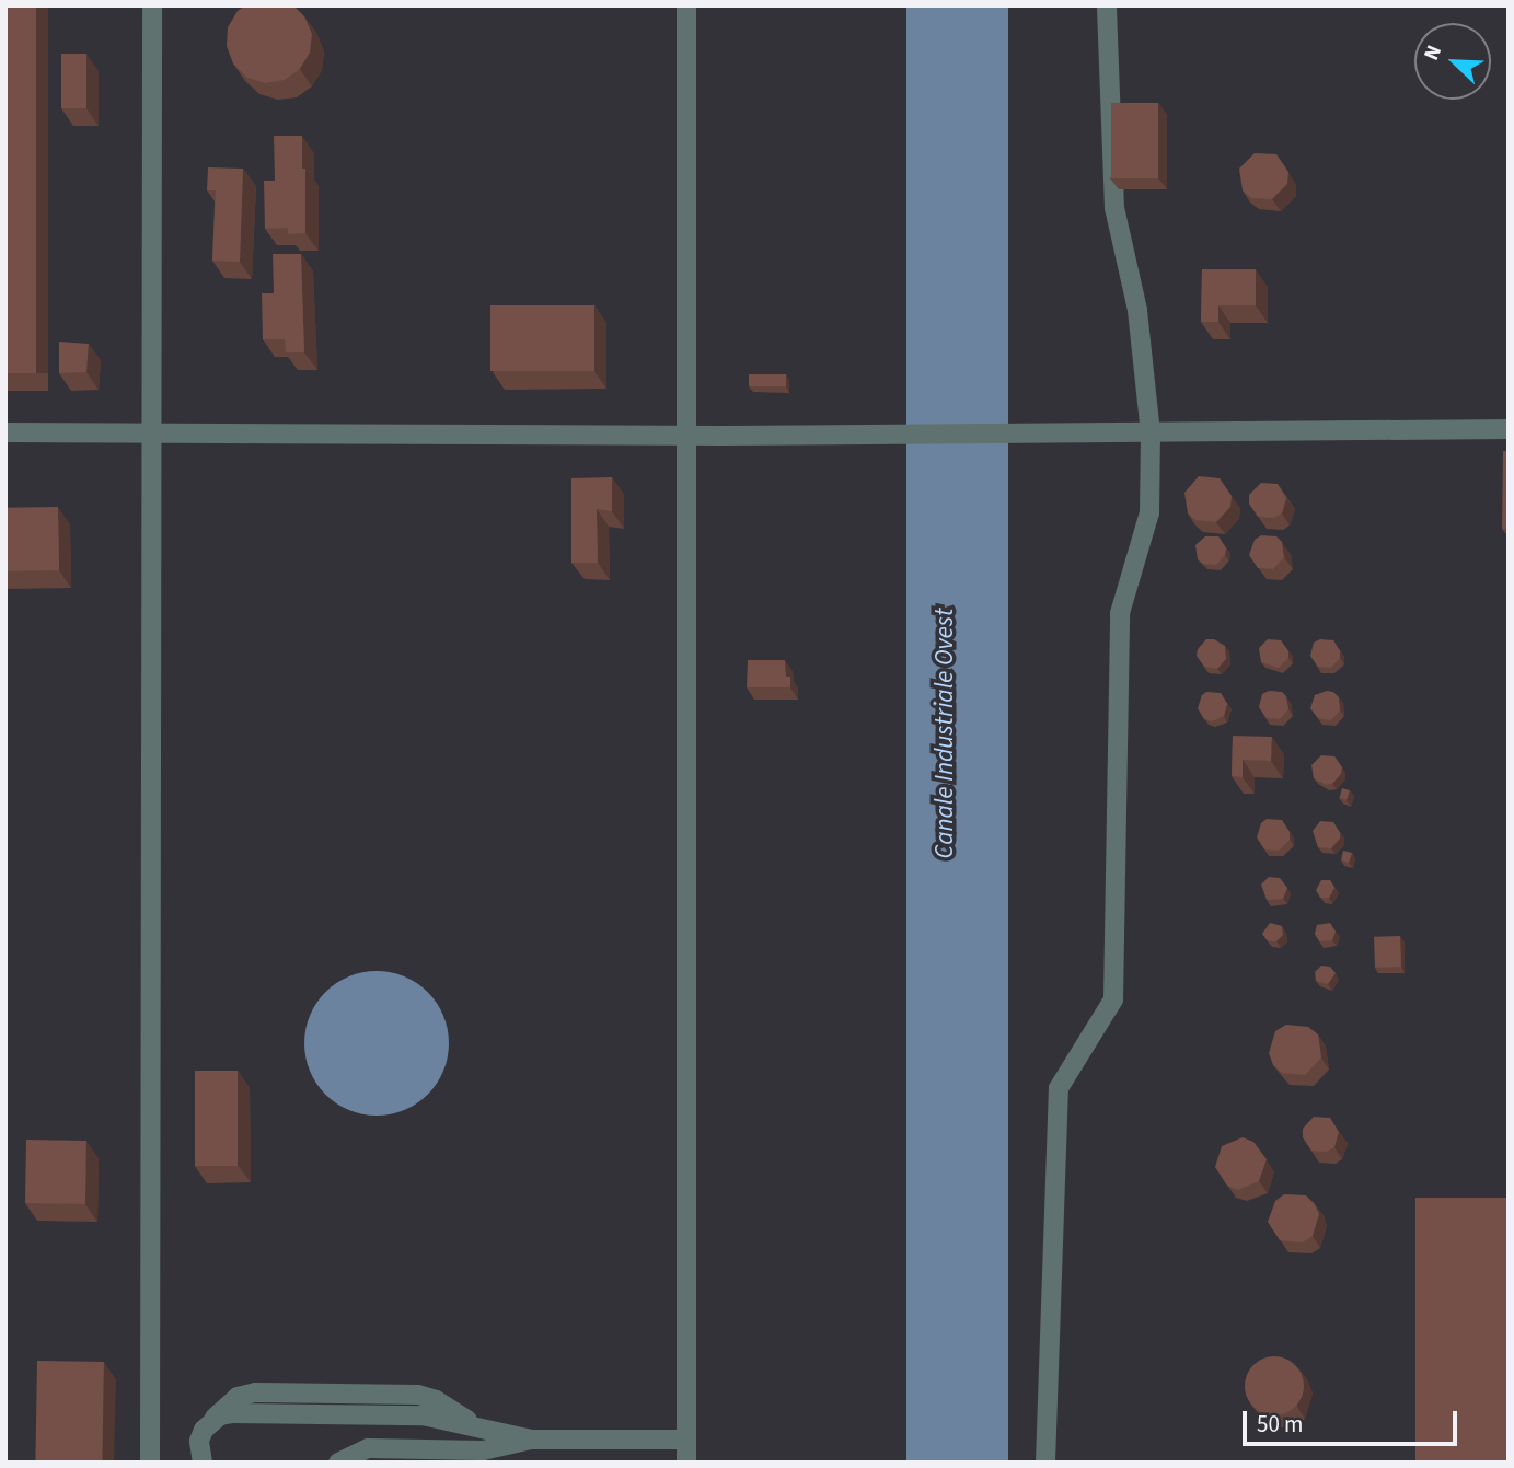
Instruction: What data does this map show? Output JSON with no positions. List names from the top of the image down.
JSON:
{
  "water": ["Canale Industriale Ovest"],
  "scale_bar": "50 m",
  "north": "top left"
}
